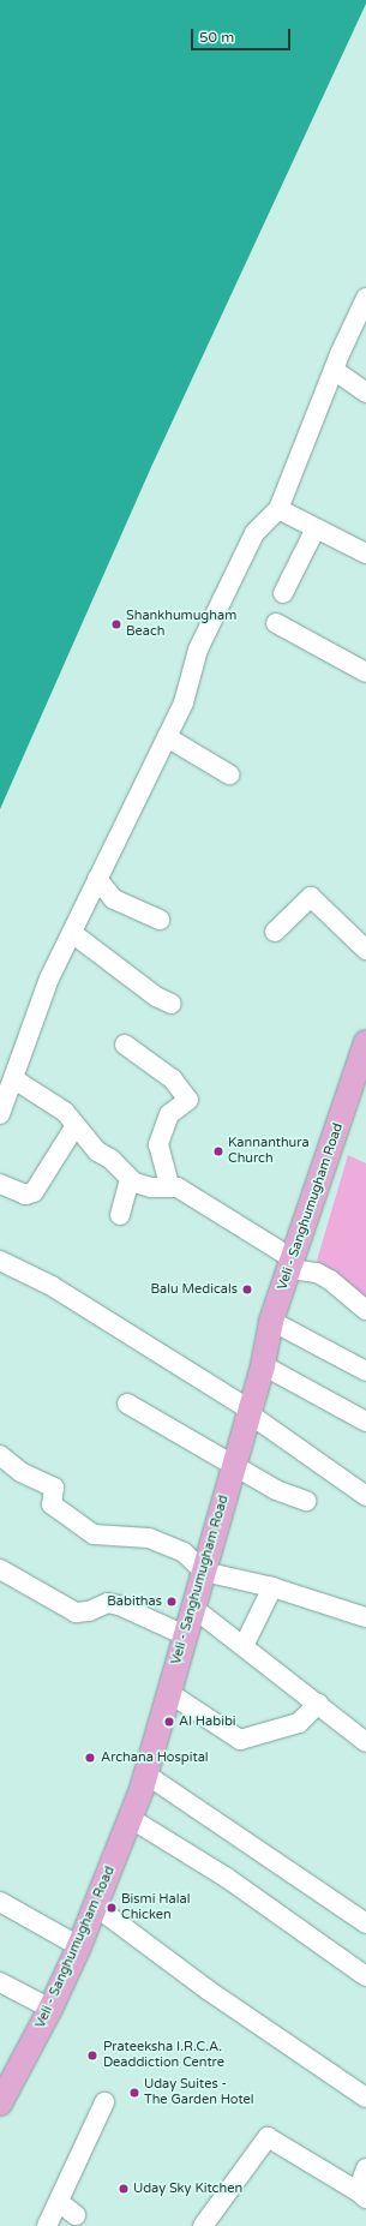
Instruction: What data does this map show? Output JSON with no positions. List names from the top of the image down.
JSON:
{
  "streets": {
    "main road": ["Veli - Sanghumugham Road"]
  },
  "places": [
    "Shankhumugham Beach",
    "Kannanthura Church",
    "Balu Medicals",
    "Babithas",
    "Al Habibi",
    "Archana Hospital",
    "Bismi Halal Chicken",
    "Prateeksha I.R.C.A. Deaddiction Centre",
    "Uday Suites - The Garden Hotel",
    "Uday Sky Kitchen"
  ],
  "scale_bar": "50 m"
}
